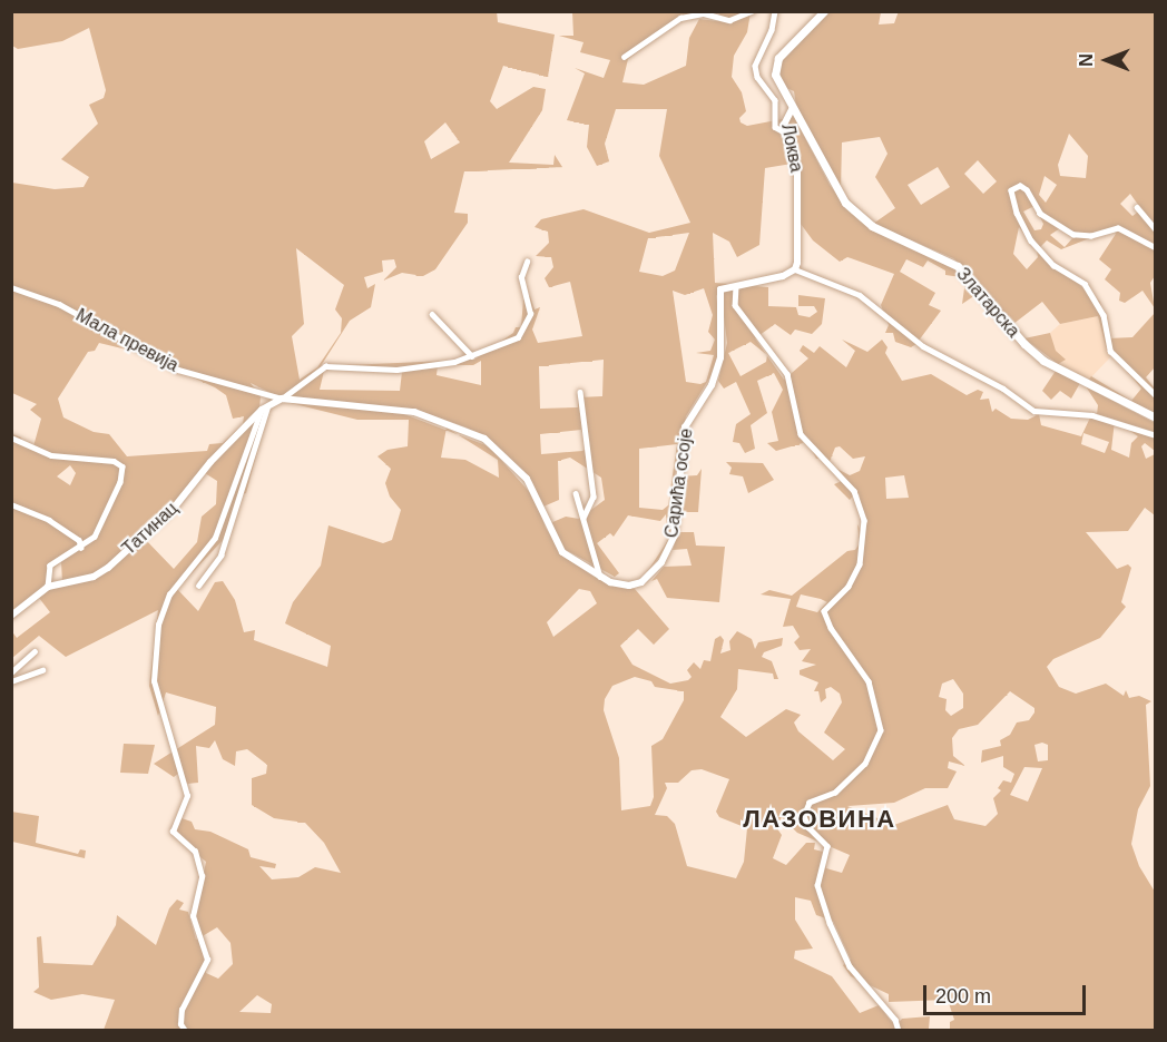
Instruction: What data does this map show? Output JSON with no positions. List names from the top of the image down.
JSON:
{
  "streets": {
    "main road": ["Локва", "Златарска"],
    "street": ["Мала превија", "Сарића осоје", "Татинац"]
  },
  "crossings": [
    ["Локва", "Златарска"],
    ["Мала превија", "Сарића осоје"]
  ],
  "districts": ["ЛАЗОВИНА"],
  "scale_bar": "200 m",
  "north": "left"
}
